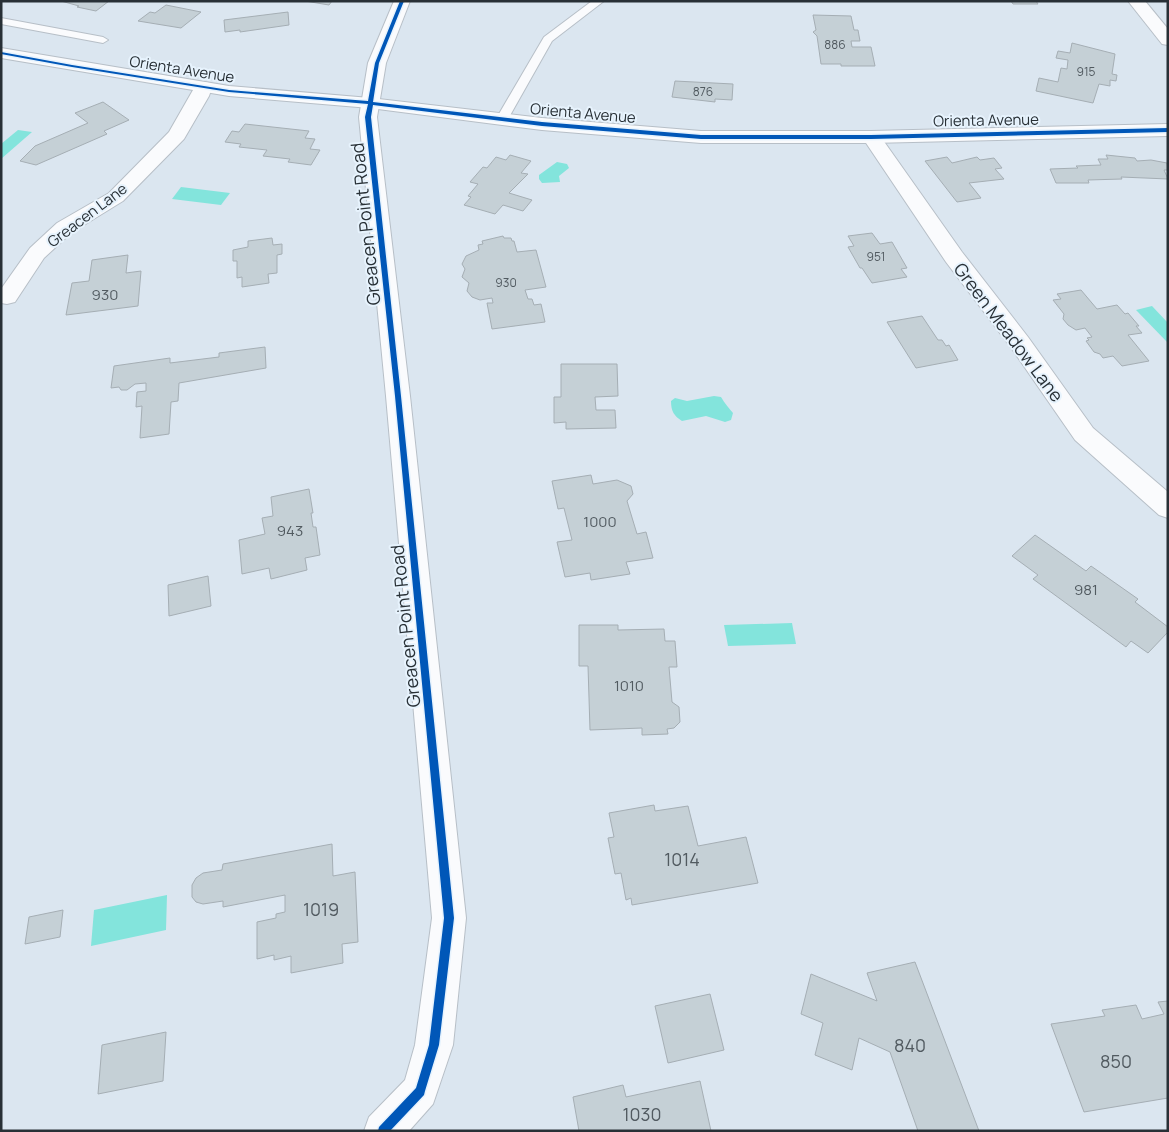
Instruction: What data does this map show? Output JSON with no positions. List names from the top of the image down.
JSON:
{
  "streets": {
    "street": [
      "Orienta Avenue",
      "Greacen Lane",
      "Greacen Point Road",
      "Green Meadow Lane"
    ]
  },
  "crossings": [
    ["Orienta Avenue", "Greacen Lane"],
    ["Orienta Avenue", "Greacen Point Road"],
    ["Orienta Avenue", "Green Meadow Lane"]
  ],
  "house_numbers": [
    "886",
    "915",
    "876",
    "951",
    "930",
    "930",
    "1000",
    "943",
    "981",
    "1010",
    "1014",
    "1019",
    "840",
    "850",
    "1030"
  ]
}
